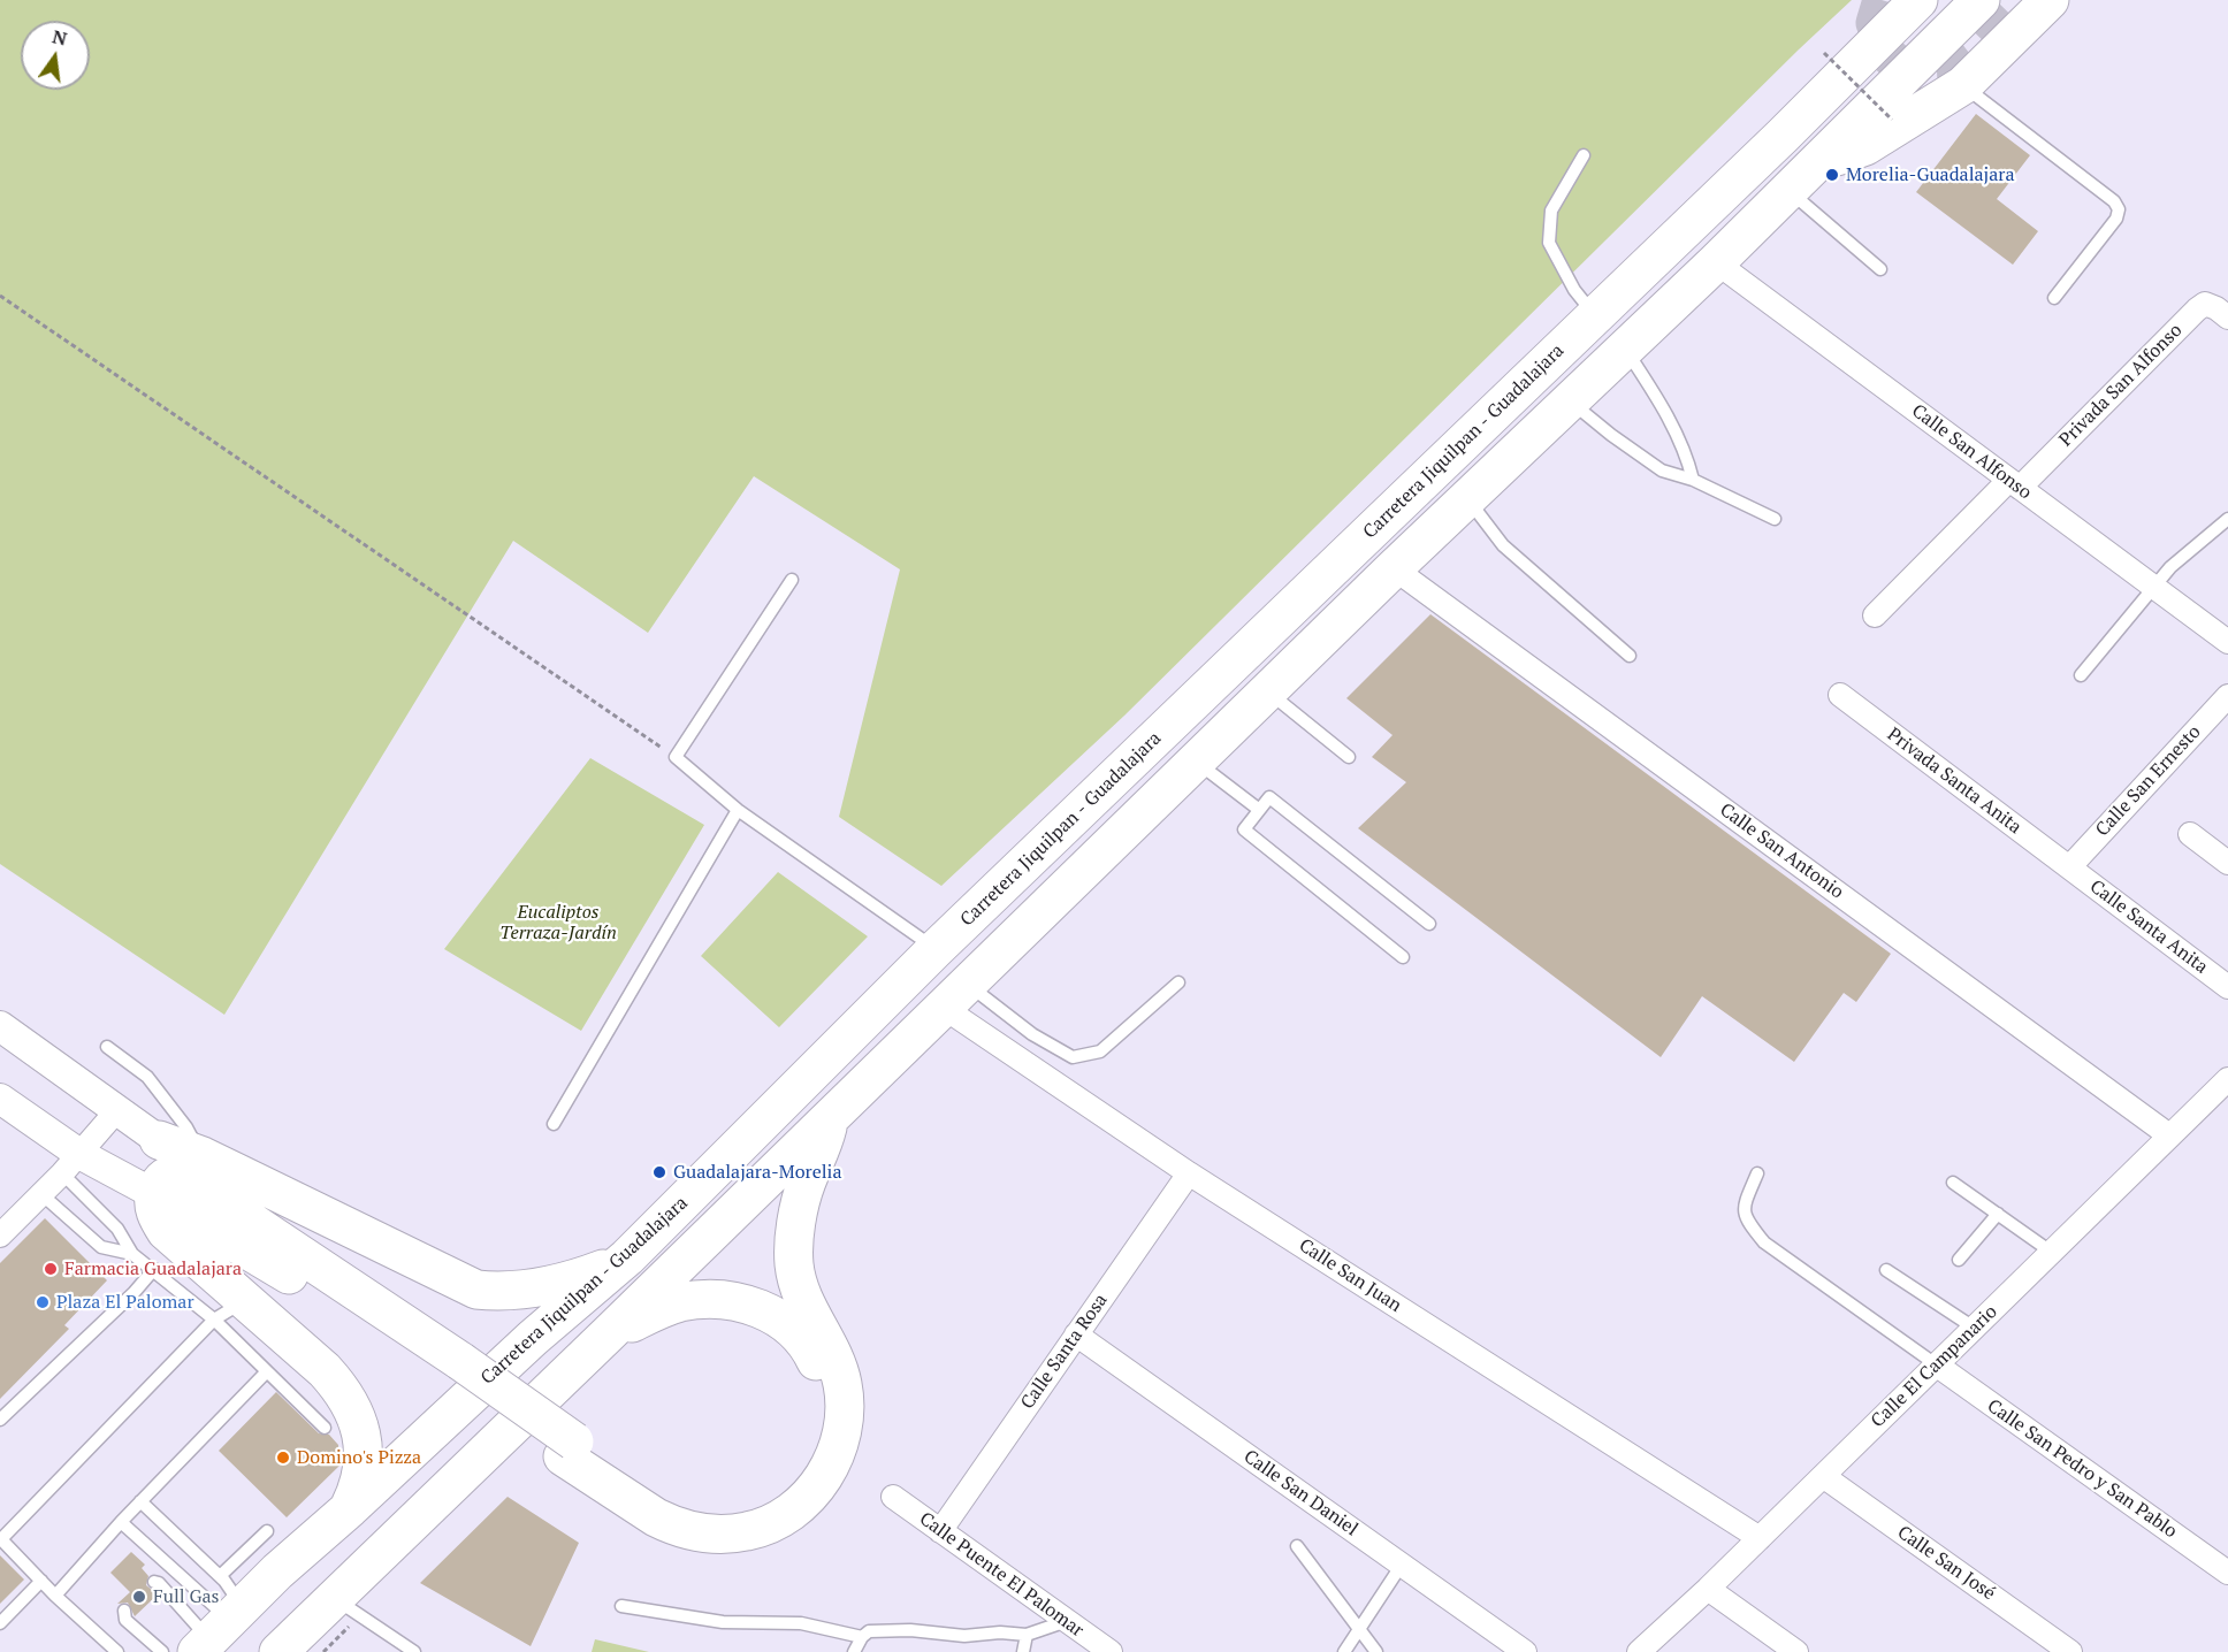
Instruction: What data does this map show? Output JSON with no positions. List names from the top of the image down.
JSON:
{
  "streets": {
    "highway": ["Carretera Jiquilpan - Guadalajara"],
    "street": [
      "Privada San Alfonso",
      "Calle San Alfonso",
      "Privada Santa Anita",
      "Calle San Ernesto",
      "Calle San Antonio",
      "Calle Santa Anita",
      "Calle San Juan",
      "Calle Santa Rosa",
      "Calle El Campanario",
      "Calle San Pedro y San Pablo",
      "Calle San Daniel",
      "Calle San José",
      "Calle Puente El Palomar"
    ]
  },
  "crossings": [
    ["Privada San Alfonso", "Calle San Alfonso"],
    ["Privada Santa Anita", "Calle San Ernesto"],
    ["Privada Santa Anita", "Calle Santa Anita"],
    ["Calle San Ernesto", "Calle Santa Anita"],
    ["Calle San Antonio", "Calle El Campanario"],
    ["Calle San Juan", "Calle Santa Rosa"],
    ["Calle San Juan", "Calle El Campanario"],
    ["Calle Santa Rosa", "Calle San Daniel"],
    ["Calle Santa Rosa", "Calle Puente El Palomar"],
    ["Calle El Campanario", "Calle San Pedro y San Pablo"],
    ["Calle El Campanario", "Calle San José"]
  ],
  "parks": ["Eucaliptos Terraza-Jardín"],
  "places": [
    "Morelia-Guadalajara",
    "Guadalajara-Morelia",
    "Farmacia Guadalajara",
    "Plaza El Palomar",
    "Domino's Pizza",
    "Full Gas"
  ],
  "north": "top"
}
